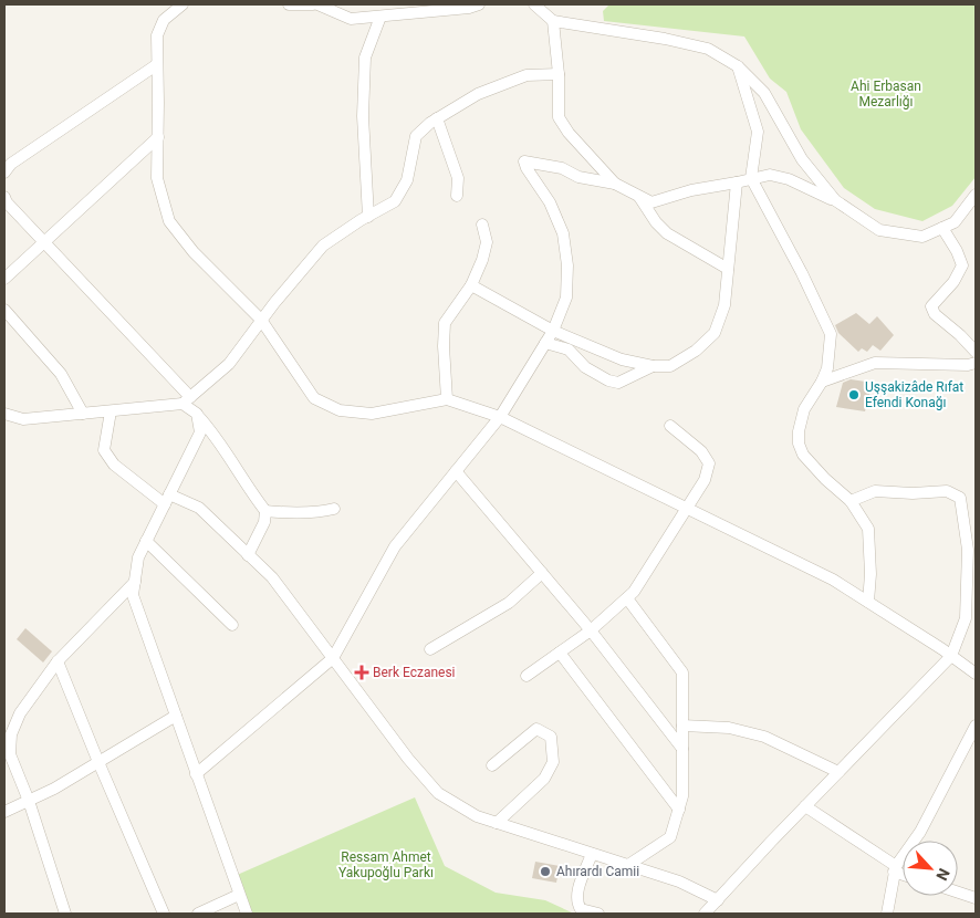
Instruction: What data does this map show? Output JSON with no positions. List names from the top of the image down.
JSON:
{
  "parks": ["Ahi Erbasan Mezarlığı", "Ressam Ahmet Yakupoğlu Parkı"],
  "places": {
    "other": ["Uşşakizâde Rıfat Efendi Konağı", "Ahırardı Camii"],
    "health": ["Berk Eczanesi"]
  },
  "north": "bottom right"
}
